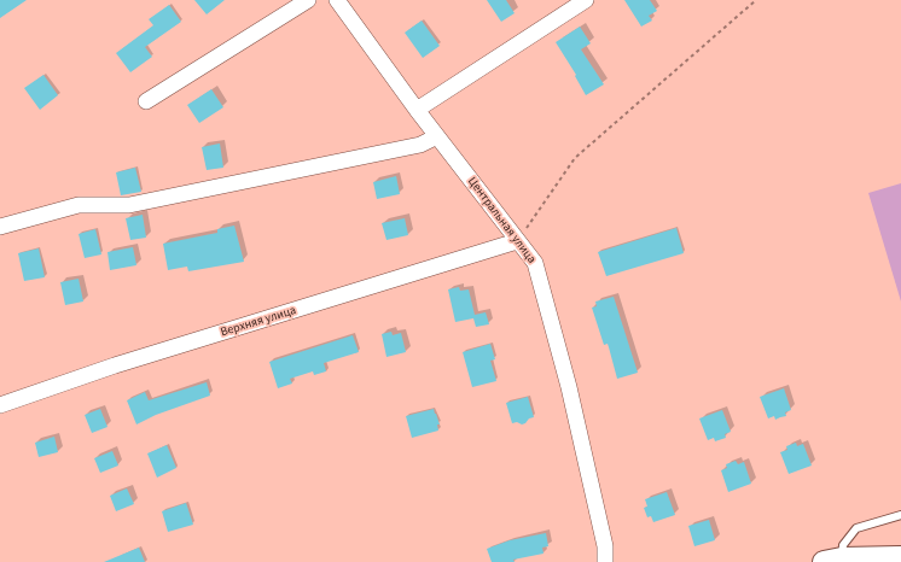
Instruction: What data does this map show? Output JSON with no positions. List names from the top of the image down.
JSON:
{
  "streets": {
    "street": ["Центральная улица", "Верхняя улица"]
  },
  "crossings": [
    ["Центральная улица", "Верхняя улица"]
  ]
}
